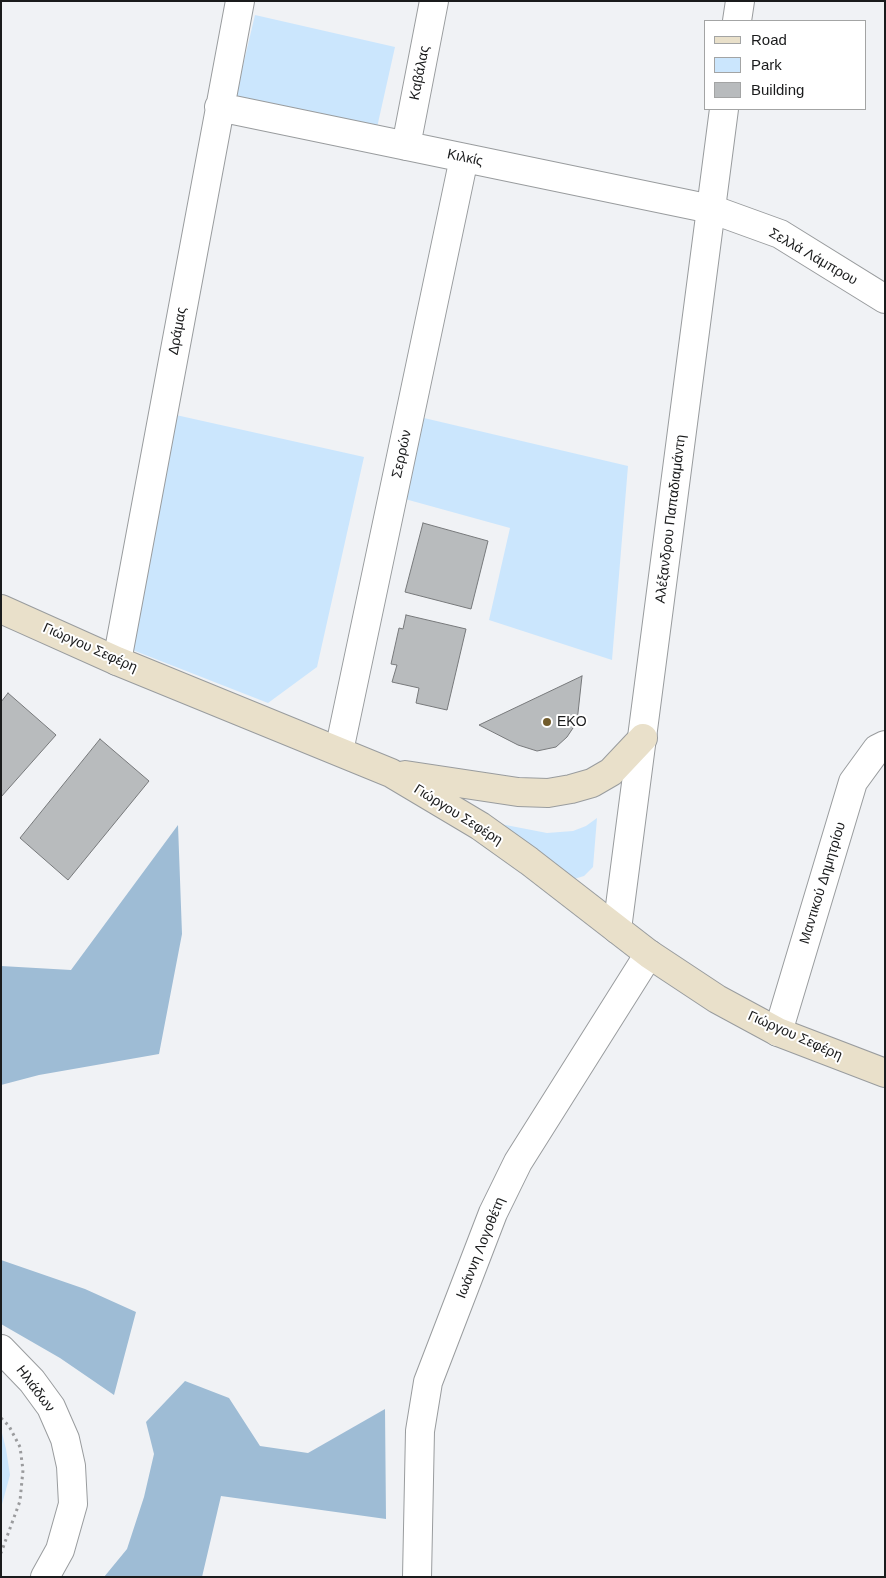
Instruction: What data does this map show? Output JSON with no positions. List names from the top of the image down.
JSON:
{
  "streets": {
    "main road": ["Γιώργου Σεφέρη"],
    "street": [
      "Καβάλας",
      "Κιλκίς",
      "Σελλά Λάμπρου",
      "Δράμας",
      "Σερρών",
      "Αλέξανδρου Παπαδιαμάντη",
      "Μαντικού Δημητρίου",
      "Ιωάννη Λογοθέτη",
      "Ηλιάδων"
    ]
  },
  "crossings": [
    ["Καβάλας", "Κιλκίς"],
    ["Κιλκίς", "Σελλά Λάμπρου"],
    ["Κιλκίς", "Δράμας"],
    ["Κιλκίς", "Σερρών"],
    ["Κιλκίς", "Αλέξανδρου Παπαδιαμάντη"],
    ["Σελλά Λάμπρου", "Αλέξανδρου Παπαδιαμάντη"],
    ["Δράμας", "Γιώργου Σεφέρη"],
    ["Σερρών", "Γιώργου Σεφέρη"],
    ["Αλέξανδρου Παπαδιαμάντη", "Γιώργου Σεφέρη"],
    ["Γιώργου Σεφέρη", "Μαντικού Δημητρίου"],
    ["Γιώργου Σεφέρη", "Ιωάννη Λογοθέτη"]
  ],
  "places": ["EKO"],
  "legend": ["Road", "Park", "Building"]
}
